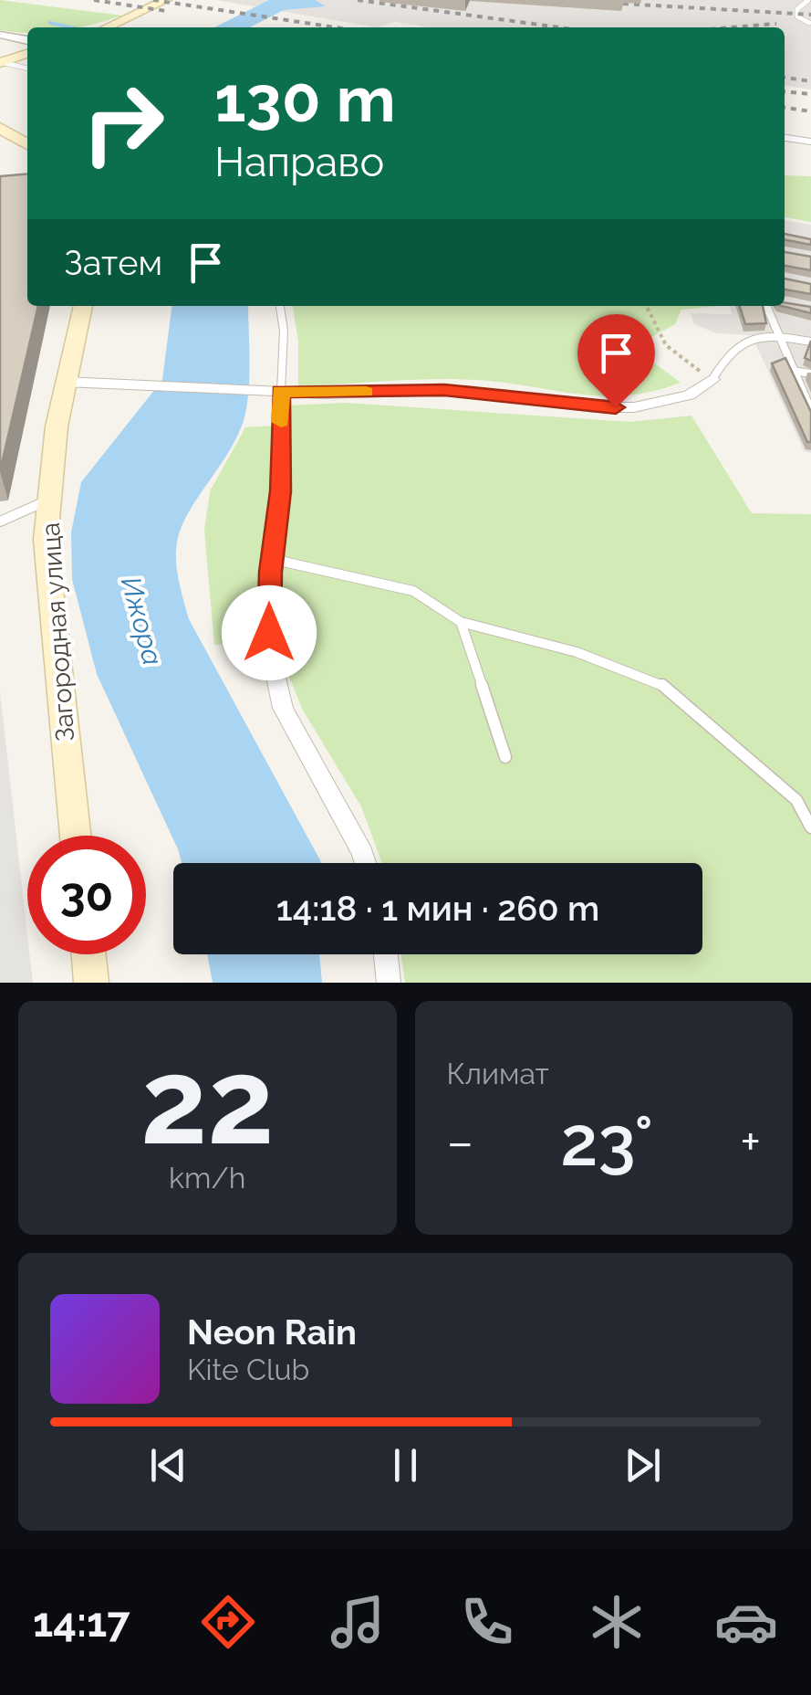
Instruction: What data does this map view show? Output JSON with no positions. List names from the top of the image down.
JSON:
{
  "streets": {
    "main road": ["Загородная улица"]
  },
  "water": ["Ижора"],
  "page": {
    "turn": ["130 m", "Направо"],
    "then": "Затем",
    "limit": "30",
    "trip": "14:18 · 1 мин · 260 m",
    "tile": [
      ["22", "km/h"],
      "Климат"
    ],
    "heat": ["−", "23°", "+"],
    "song": ["Neon Rain", "Kite Club"],
    "tabs": "14:17"
  }
}
